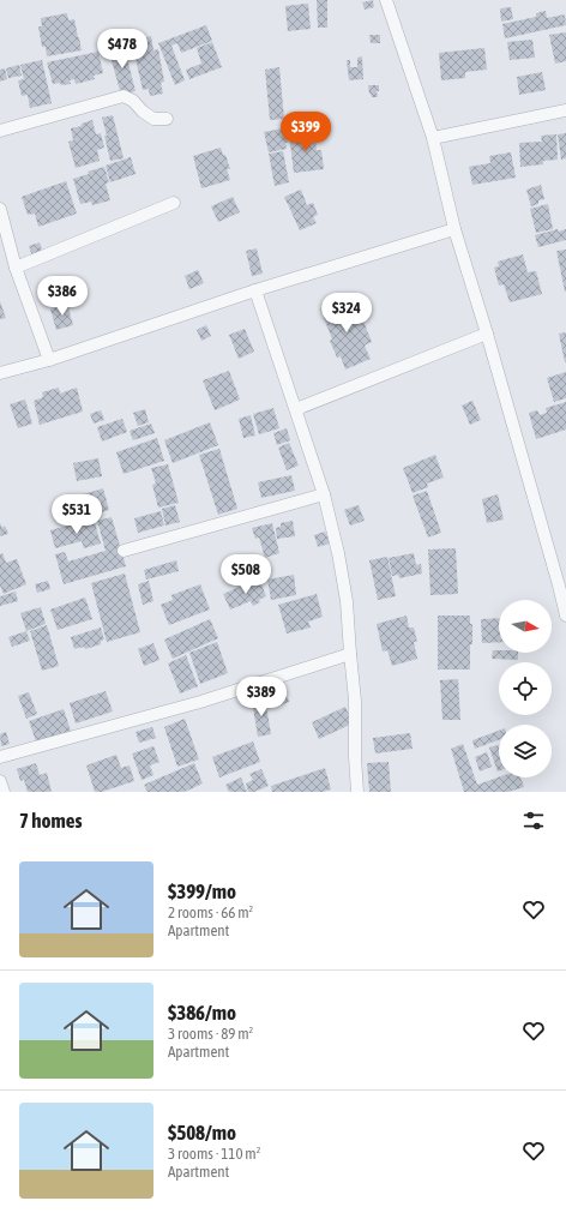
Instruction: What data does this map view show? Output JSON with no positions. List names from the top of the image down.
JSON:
{
  "north": "right",
  "page": {
    "price": [
      "$478",
      "$399",
      "$386",
      "$324",
      "$531",
      "$508",
      "$389"
    ],
    "heading": "7 homes",
    "list": [
      {
        "name": "$399/mo",
        "note": "2 rooms · 66 m² · Apartment"
      },
      {
        "name": "$386/mo",
        "note": "3 rooms · 89 m² · Apartment"
      },
      {
        "name": "$508/mo",
        "note": "3 rooms · 110 m² · Apartment"
      }
    ]
  }
}
